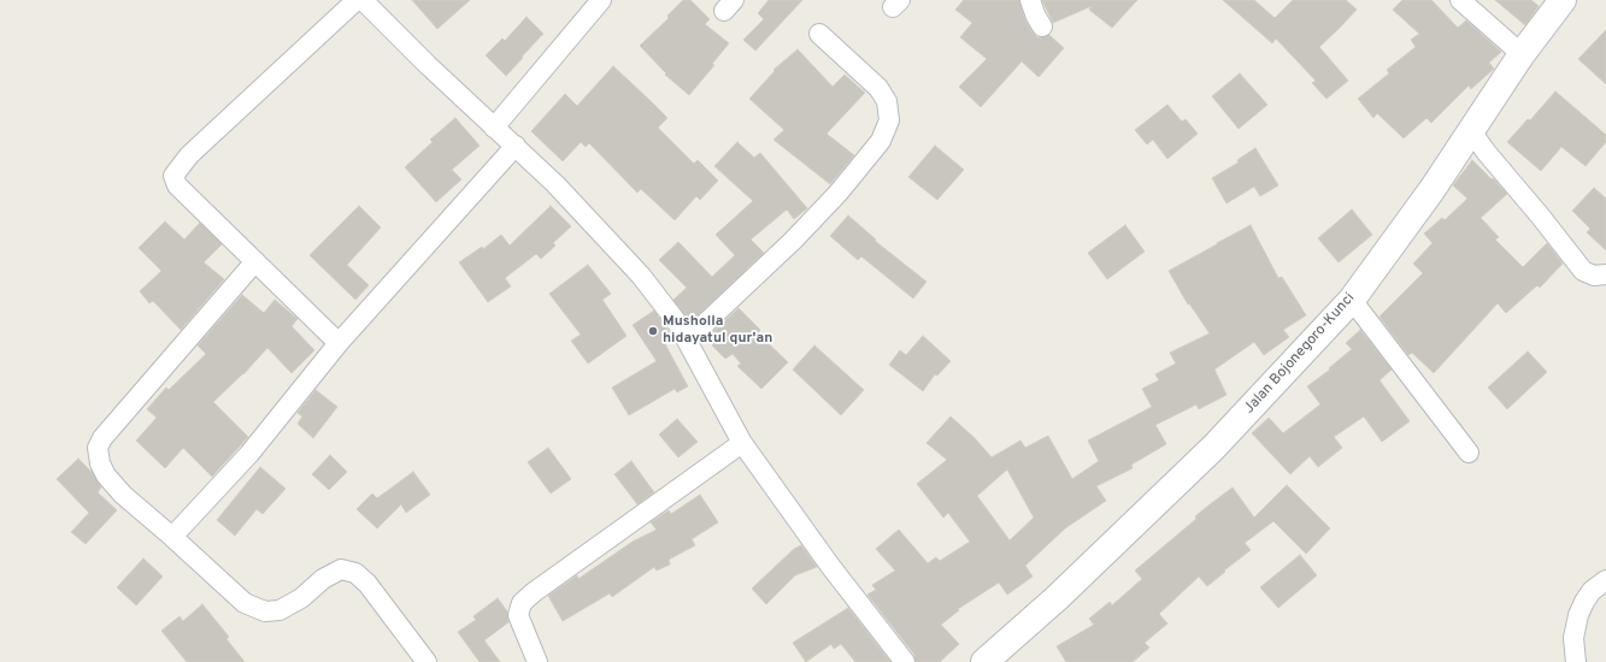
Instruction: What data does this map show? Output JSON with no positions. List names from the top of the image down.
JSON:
{
  "streets": {
    "main road": ["Jalan Bojonegoro-Kunci"]
  },
  "places": ["Musholla hidayatul qur'an"]
}
